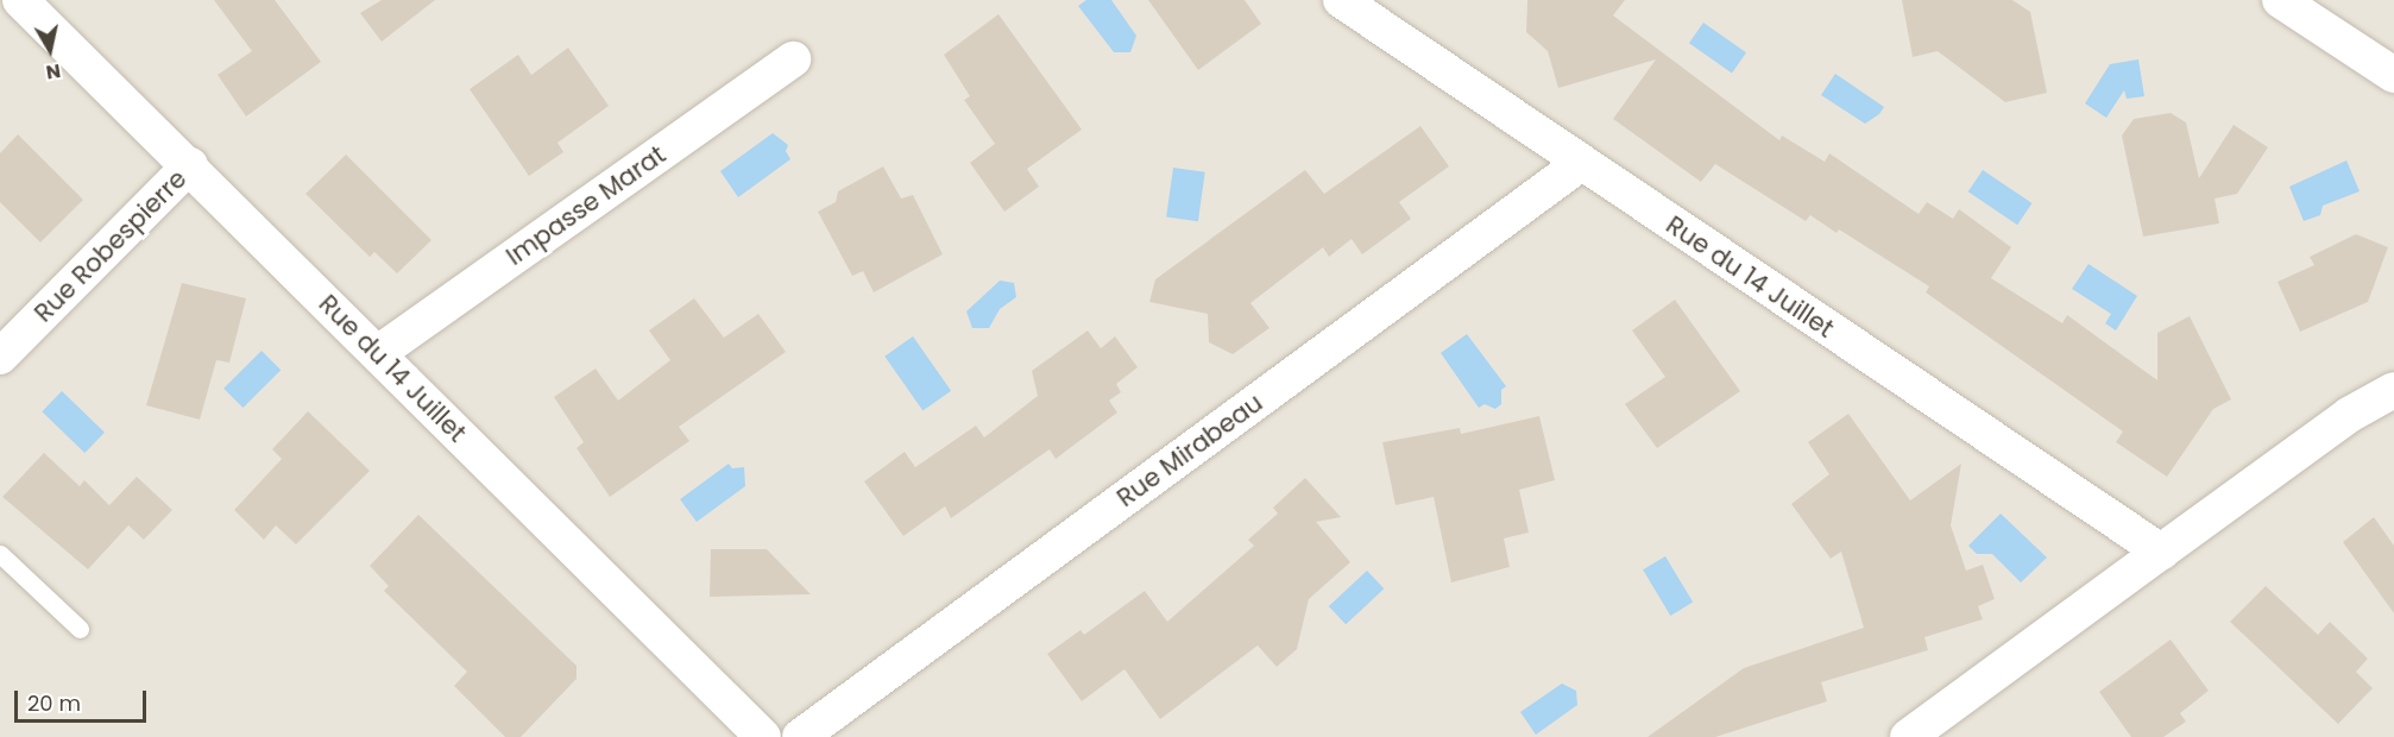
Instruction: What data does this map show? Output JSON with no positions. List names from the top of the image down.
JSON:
{
  "streets": {
    "street": [
      "Impasse Marat",
      "Rue Robespierre",
      "Rue du 14 Juillet",
      "Rue Mirabeau"
    ]
  },
  "crossings": [
    ["Impasse Marat", "Rue du 14 Juillet"],
    ["Rue Robespierre", "Rue du 14 Juillet"],
    ["Rue du 14 Juillet", "Rue Mirabeau"]
  ],
  "scale_bar": "20 m",
  "north": "bottom"
}
